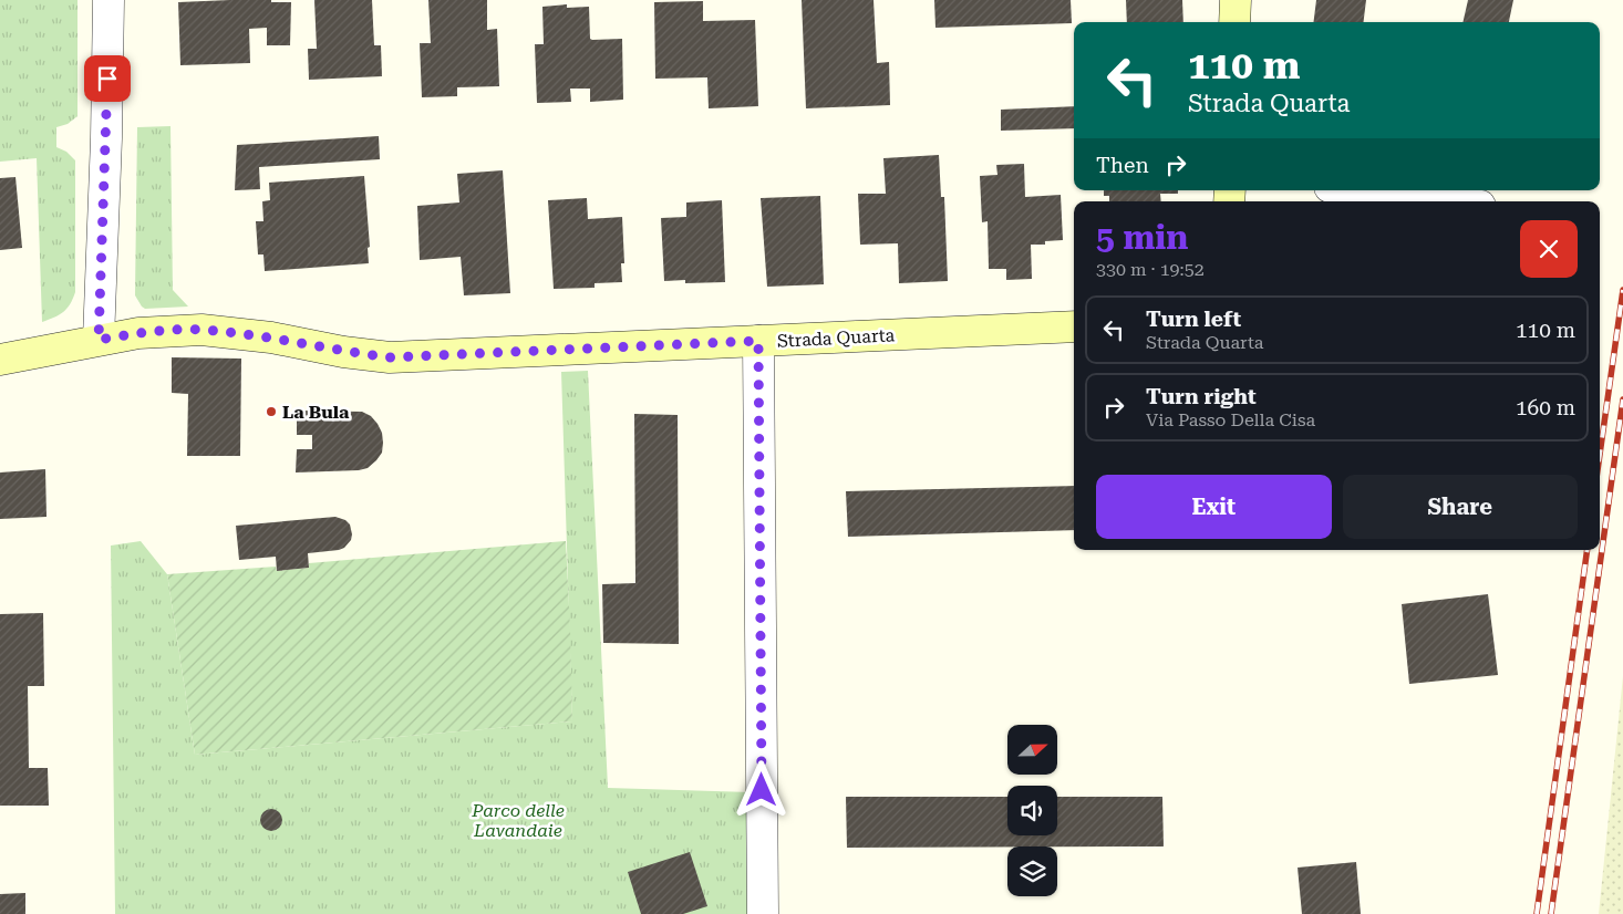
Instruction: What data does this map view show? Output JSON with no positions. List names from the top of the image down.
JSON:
{
  "streets": {
    "street": ["Strada Quarta"]
  },
  "parks": ["Parco delle Lavandaie"],
  "places": ["La Bula"],
  "north": "right",
  "page": {
    "turn": ["110 m", "Strada Quarta"],
    "then": "Then",
    "heading": ["5 min", "330 m · 19:52"],
    "list": [
      {
        "name": "Turn left",
        "note": "Strada Quarta",
        "value": "110 m"
      },
      {
        "name": "Turn right",
        "note": "Via Passo Della Cisa",
        "value": "160 m"
      }
    ],
    "buttons": ["Exit", "Share"]
  }
}
